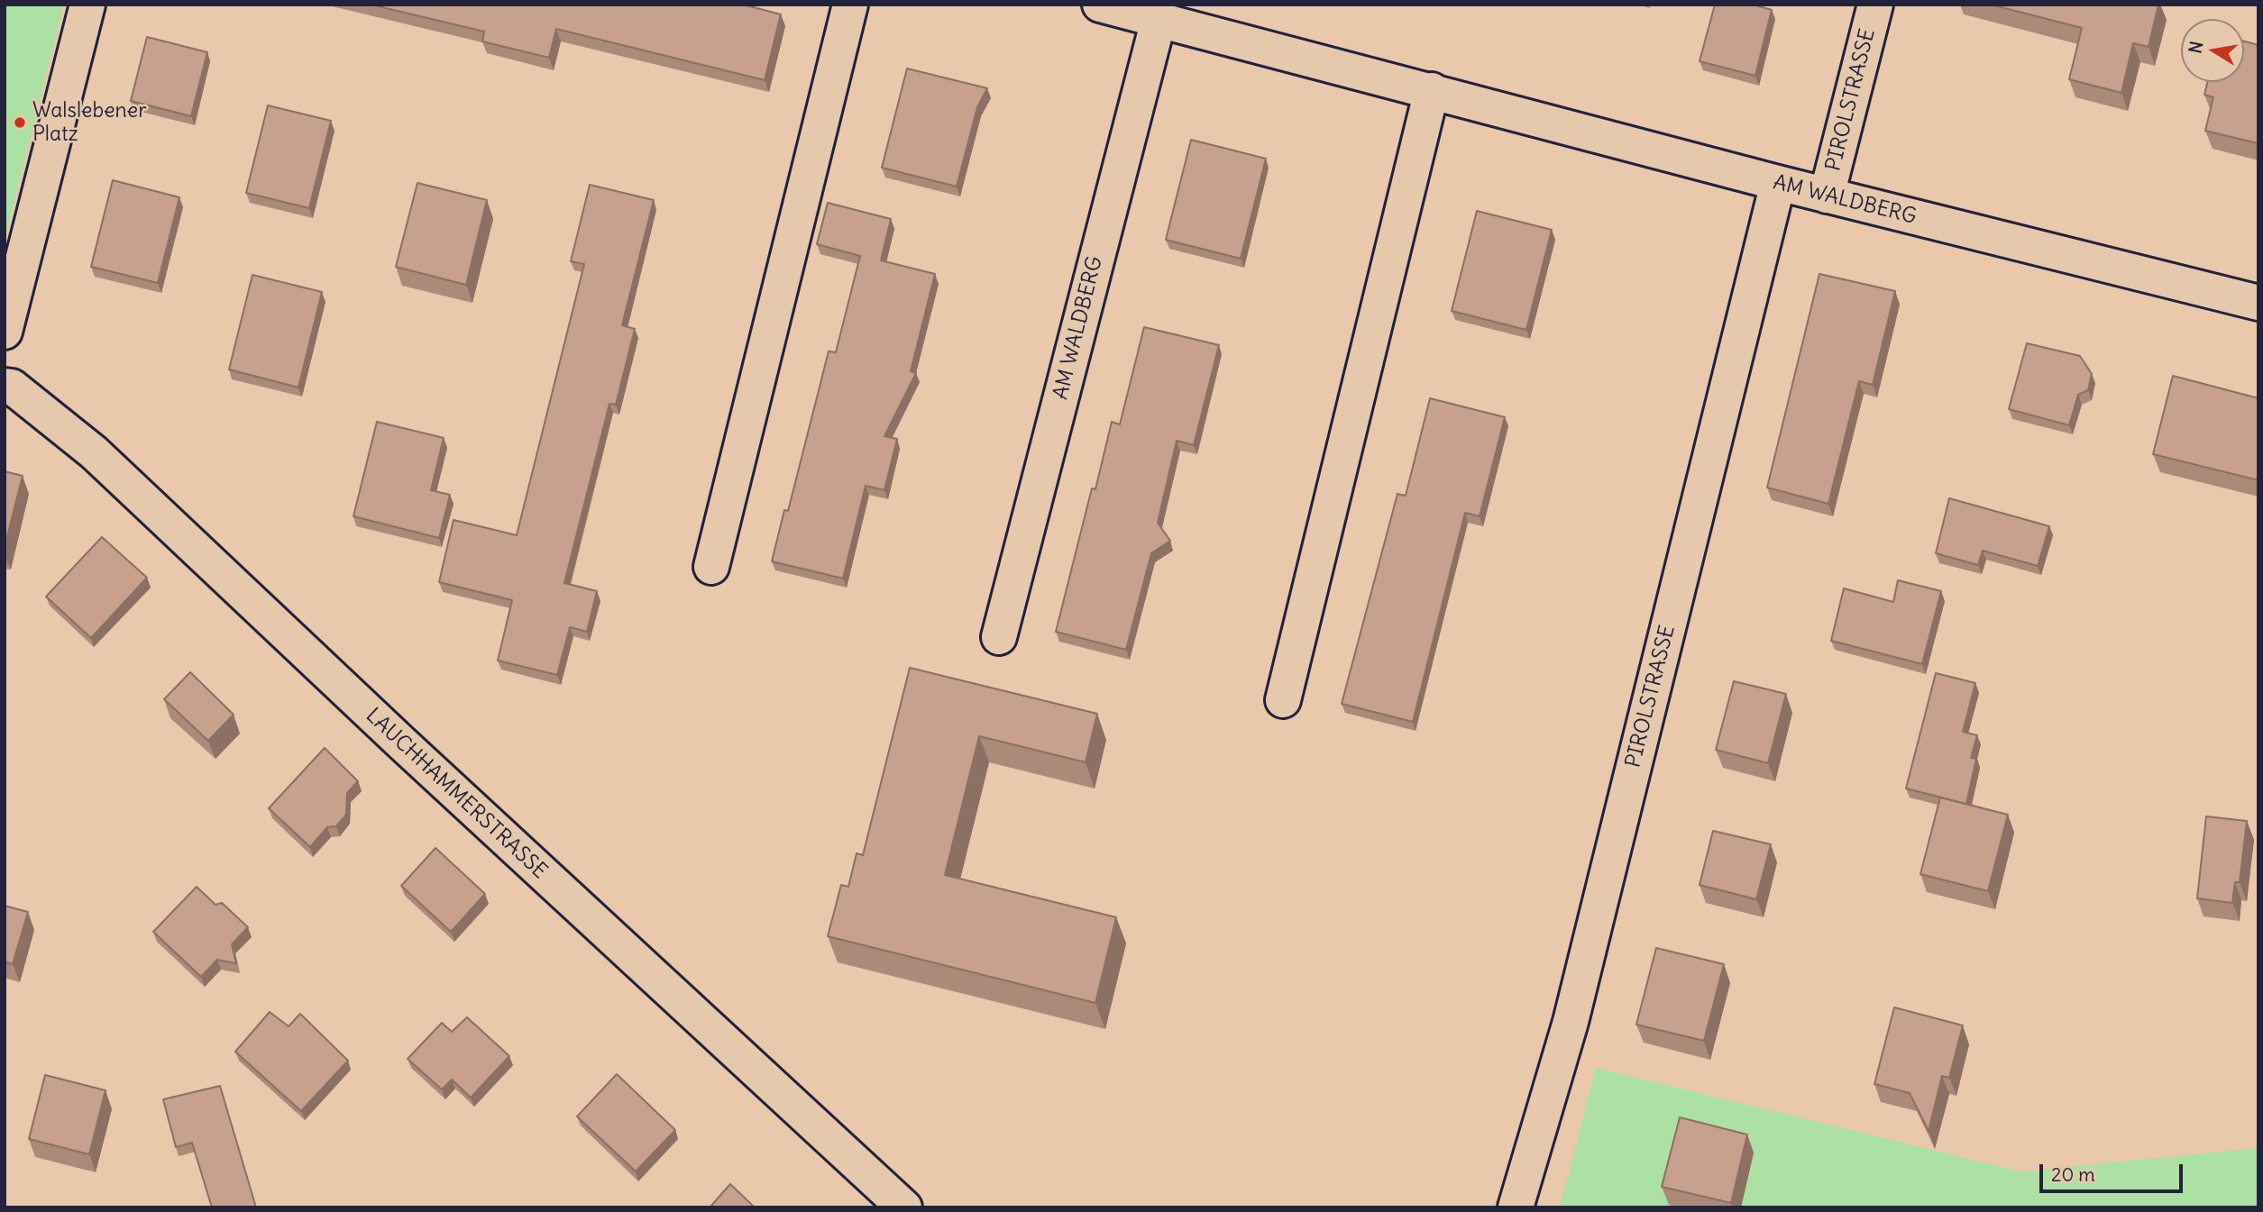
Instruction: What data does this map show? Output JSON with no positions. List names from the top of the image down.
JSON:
{
  "streets": {
    "street": ["PIROLSTRASSE", "AM WALDBERG", "LAUCHHAMMERSTRASSE"]
  },
  "crossings": [
    ["PIROLSTRASSE", "AM WALDBERG"]
  ],
  "places": ["Walslebener Platz"],
  "scale_bar": "20 m",
  "north": "left"
}
